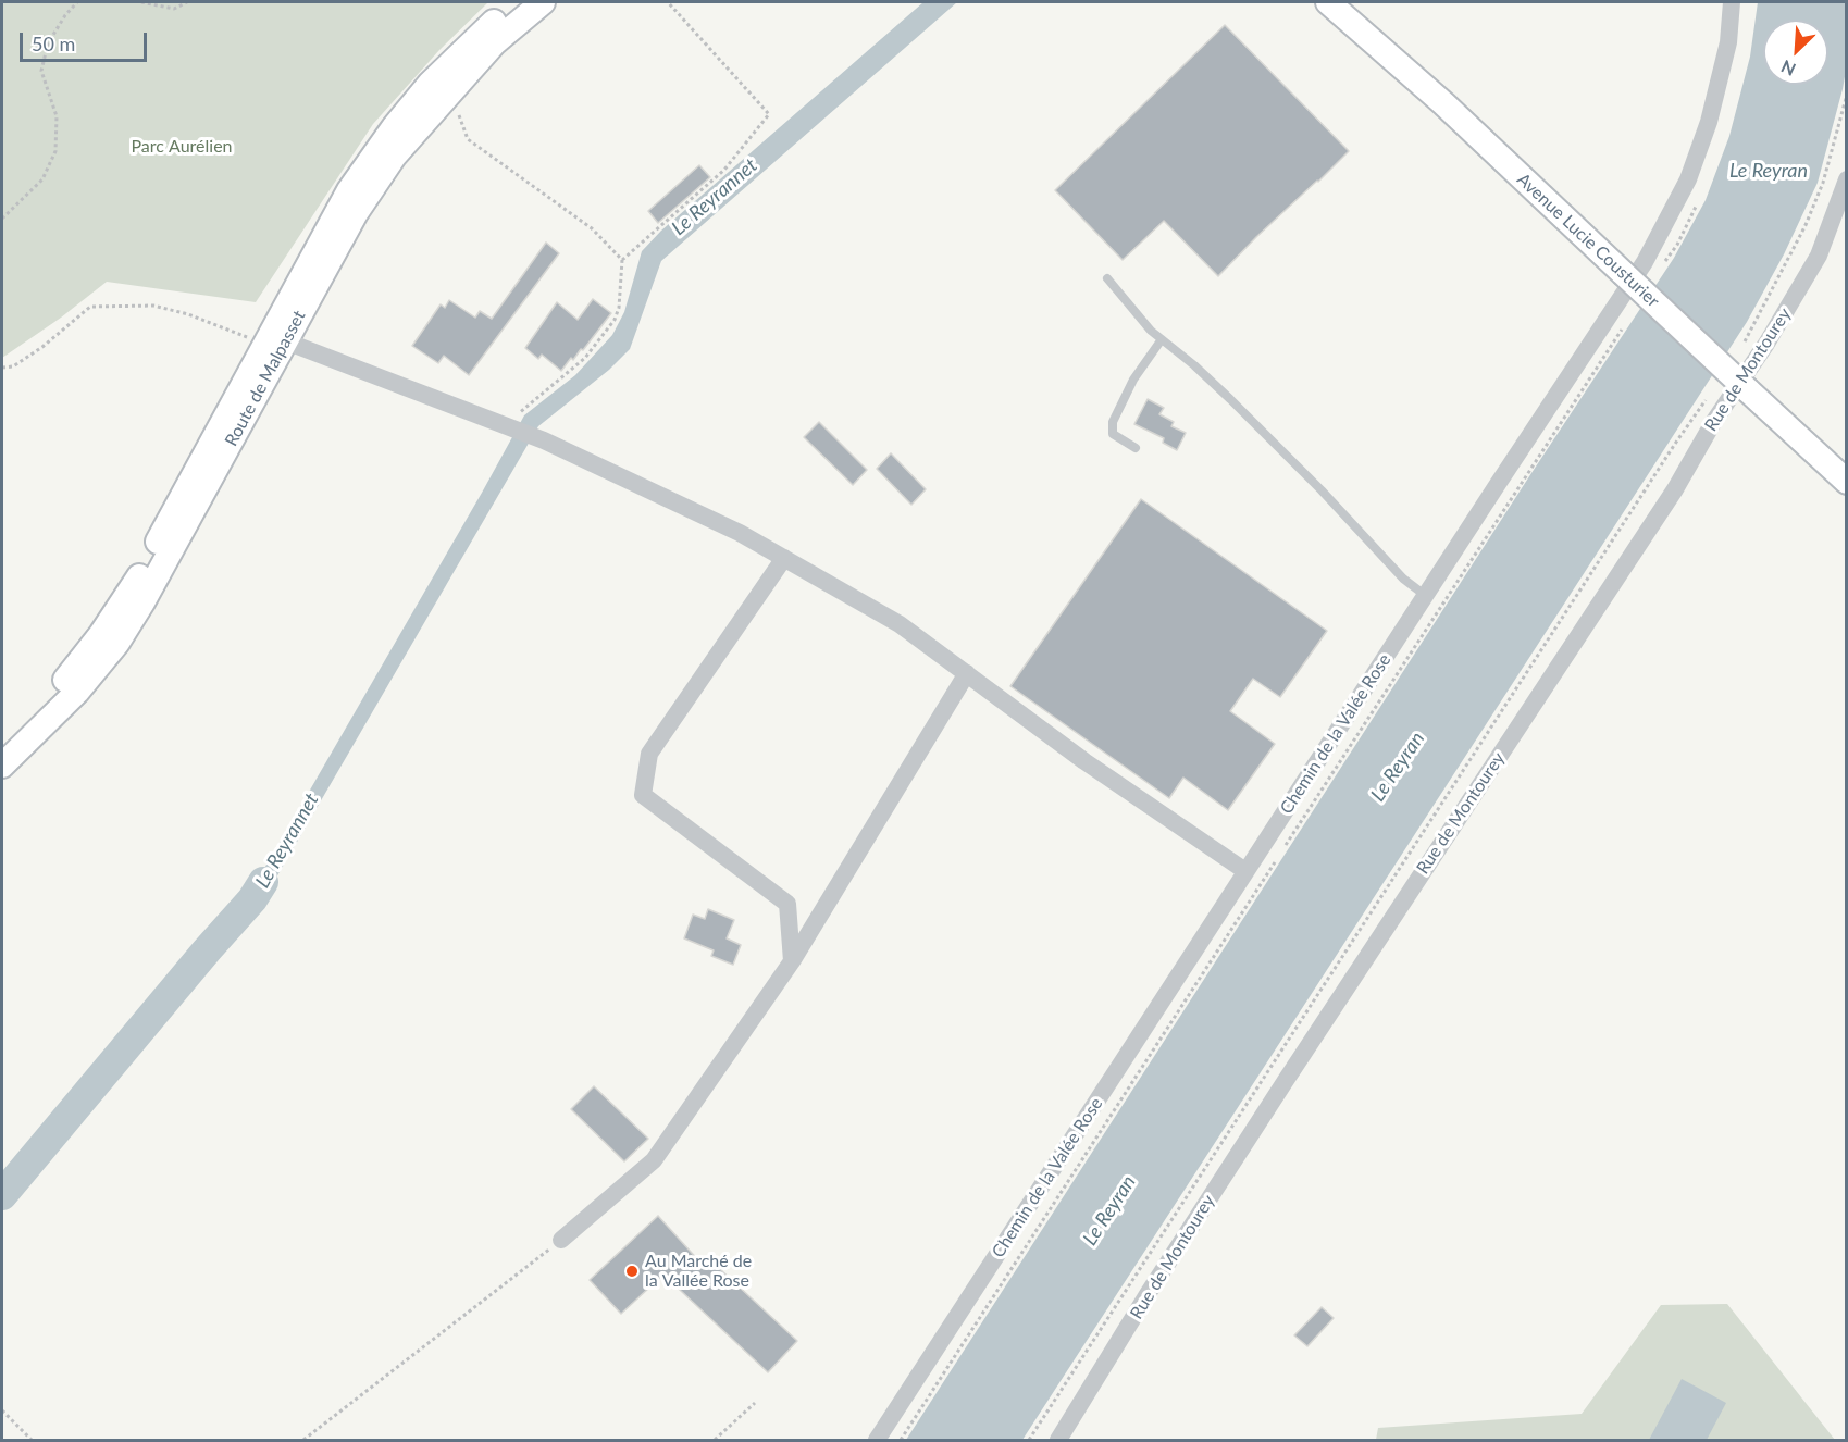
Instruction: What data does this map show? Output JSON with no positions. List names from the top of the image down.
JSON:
{
  "streets": {
    "main road": ["Avenue Lucie Cousturier", "Route de Malpasset"],
    "street": ["Rue de Montourey", "Chemin de la Valée Rose"]
  },
  "water": ["Le Reyran", "Le Reyrannet"],
  "parks": ["Parc Aurélien"],
  "places": ["Au Marché de la Vallée Rose"],
  "scale_bar": "50 m",
  "north": "bottom left"
}
